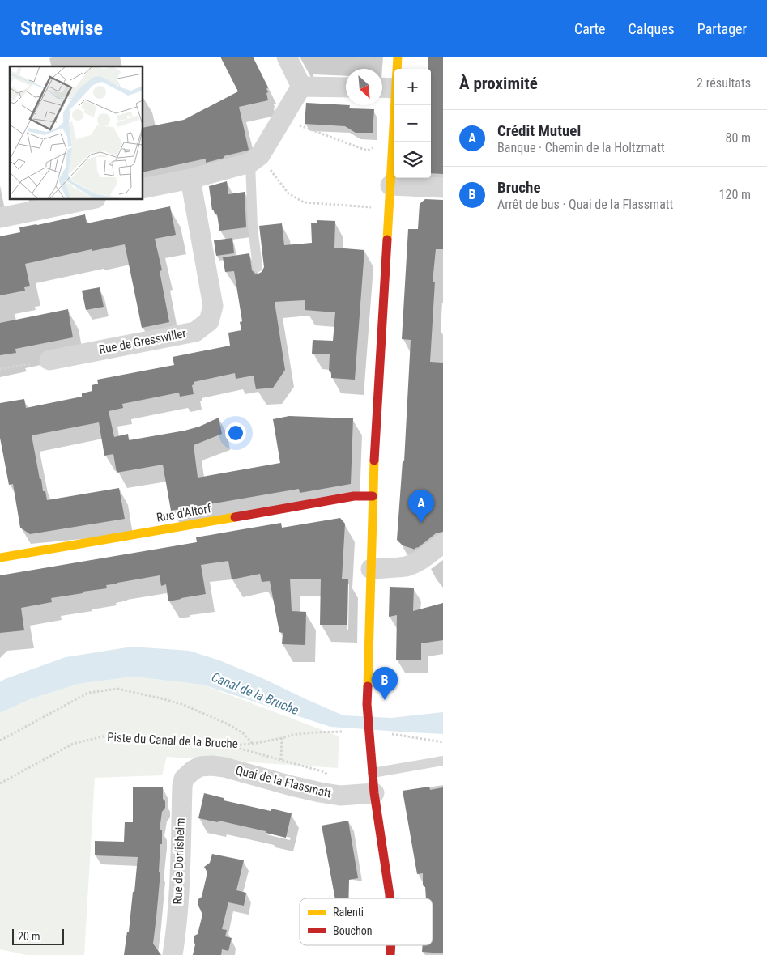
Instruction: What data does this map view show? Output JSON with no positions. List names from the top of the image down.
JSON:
{
  "streets": {
    "main road": ["Rue d'Altorf"],
    "street": ["Rue de Gresswiller", "Quai de la Flassmatt", "Rue de Dorlisheim"],
    "path": ["Piste du Canal de la Bruche"]
  },
  "crossings": [
    ["Quai de la Flassmatt", "Rue de Dorlisheim"]
  ],
  "water": ["Canal de la Bruche"],
  "legend": ["Ralenti", "Bouchon"],
  "scale_bar": "20 m",
  "north": "bottom right",
  "page": {
    "header": "Streetwise",
    "nav": ["Carte", "Calques", "Partager"],
    "heading": ["À proximité", "2 résultats"],
    "map_buttons": ["+", "−"],
    "list": [
      {
        "mark": "A",
        "name": "Crédit Mutuel",
        "note": "Banque · Chemin de la Holtzmatt",
        "value": "80 m"
      },
      {
        "mark": "B",
        "name": "Bruche",
        "note": "Arrêt de bus · Quai de la Flassmatt",
        "value": "120 m"
      }
    ],
    "pins": ["A", "B"],
    "scale": "20 m"
  }
}
